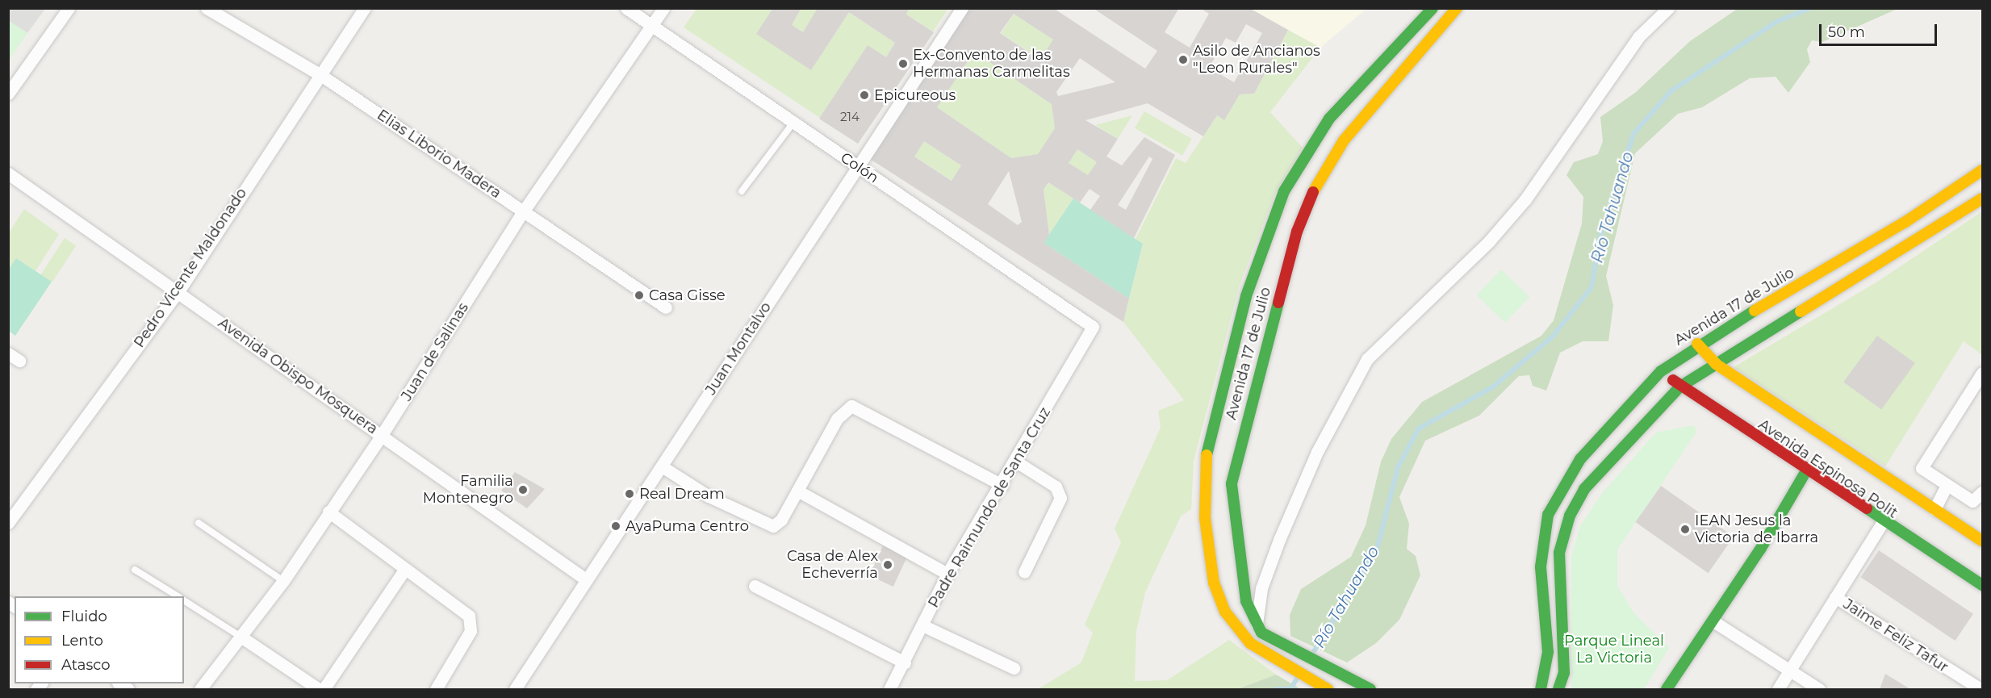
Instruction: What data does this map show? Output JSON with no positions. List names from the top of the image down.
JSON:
{
  "streets": {
    "main road": ["Avenida 17 de Julio", "Avenida Espinosa Polit"],
    "street": [
      "Elias Liborio Madera",
      "Colón",
      "Pedro Vicente Maldonado",
      "Juan Montalvo",
      "Juan de Salinas",
      "Avenida Obispo Mosquera",
      "Padre Raimundo de Santa Cruz",
      "Jaime Feliz Tafur"
    ]
  },
  "crossings": [
    ["Elias Liborio Madera", "Pedro Vicente Maldonado"],
    ["Elias Liborio Madera", "Juan de Salinas"],
    ["Colón", "Juan Montalvo"],
    ["Colón", "Juan de Salinas"],
    ["Colón", "Padre Raimundo de Santa Cruz"],
    ["Pedro Vicente Maldonado", "Avenida Obispo Mosquera"],
    ["Avenida 17 de Julio", "Avenida Espinosa Polit"],
    ["Juan Montalvo", "Avenida Obispo Mosquera"],
    ["Juan de Salinas", "Avenida Obispo Mosquera"]
  ],
  "water": ["Río Tahuando"],
  "parks": ["Parque Lineal La Victoria"],
  "places": [
    "Asilo de Ancianos \"Leon Rurales\"",
    "Ex-Convento de las Hermanas Carmelitas",
    "Epicureous",
    "Casa Gisse",
    "Familia Montenegro",
    "Real Dream",
    "AyaPuma Centro",
    "IEAN Jesus la Victoria de Ibarra",
    "Casa de Alex Echeverría"
  ],
  "house_numbers": ["214"],
  "legend": ["Fluido", "Lento", "Atasco"],
  "scale_bar": "50 m"
}
